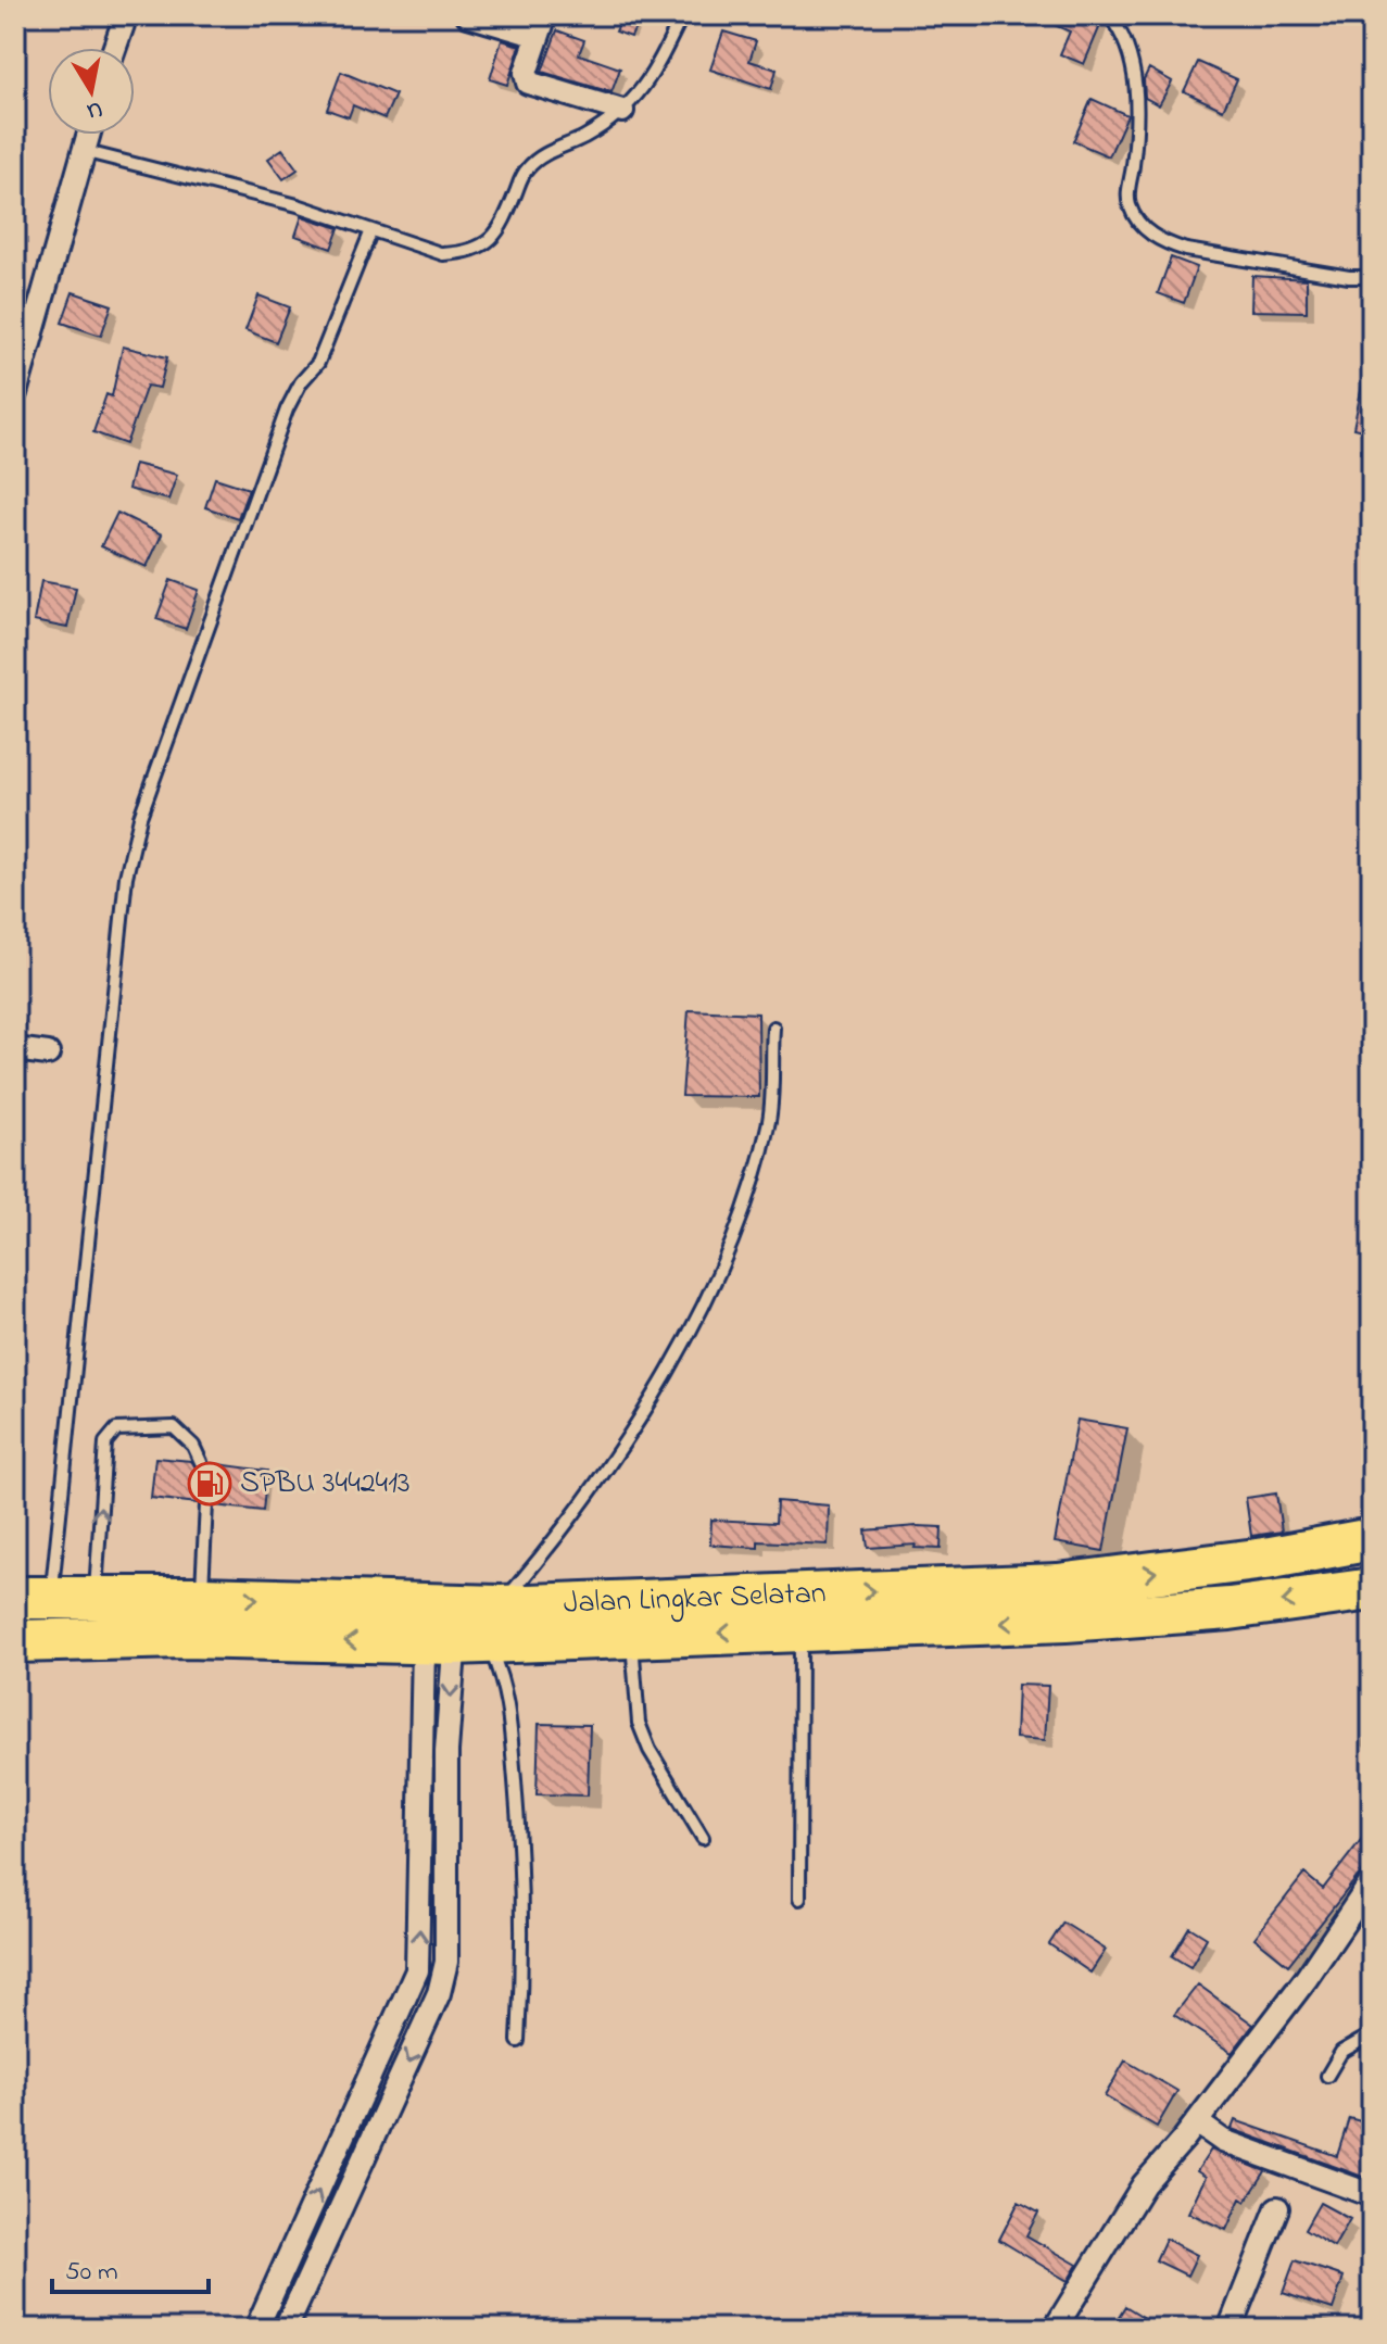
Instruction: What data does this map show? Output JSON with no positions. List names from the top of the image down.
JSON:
{
  "streets": {
    "highway": ["Jalan Lingkar Selatan"]
  },
  "places": {
    "fuel station": ["SPBU 3442413"]
  },
  "scale_bar": "50 m",
  "north": "bottom"
}
